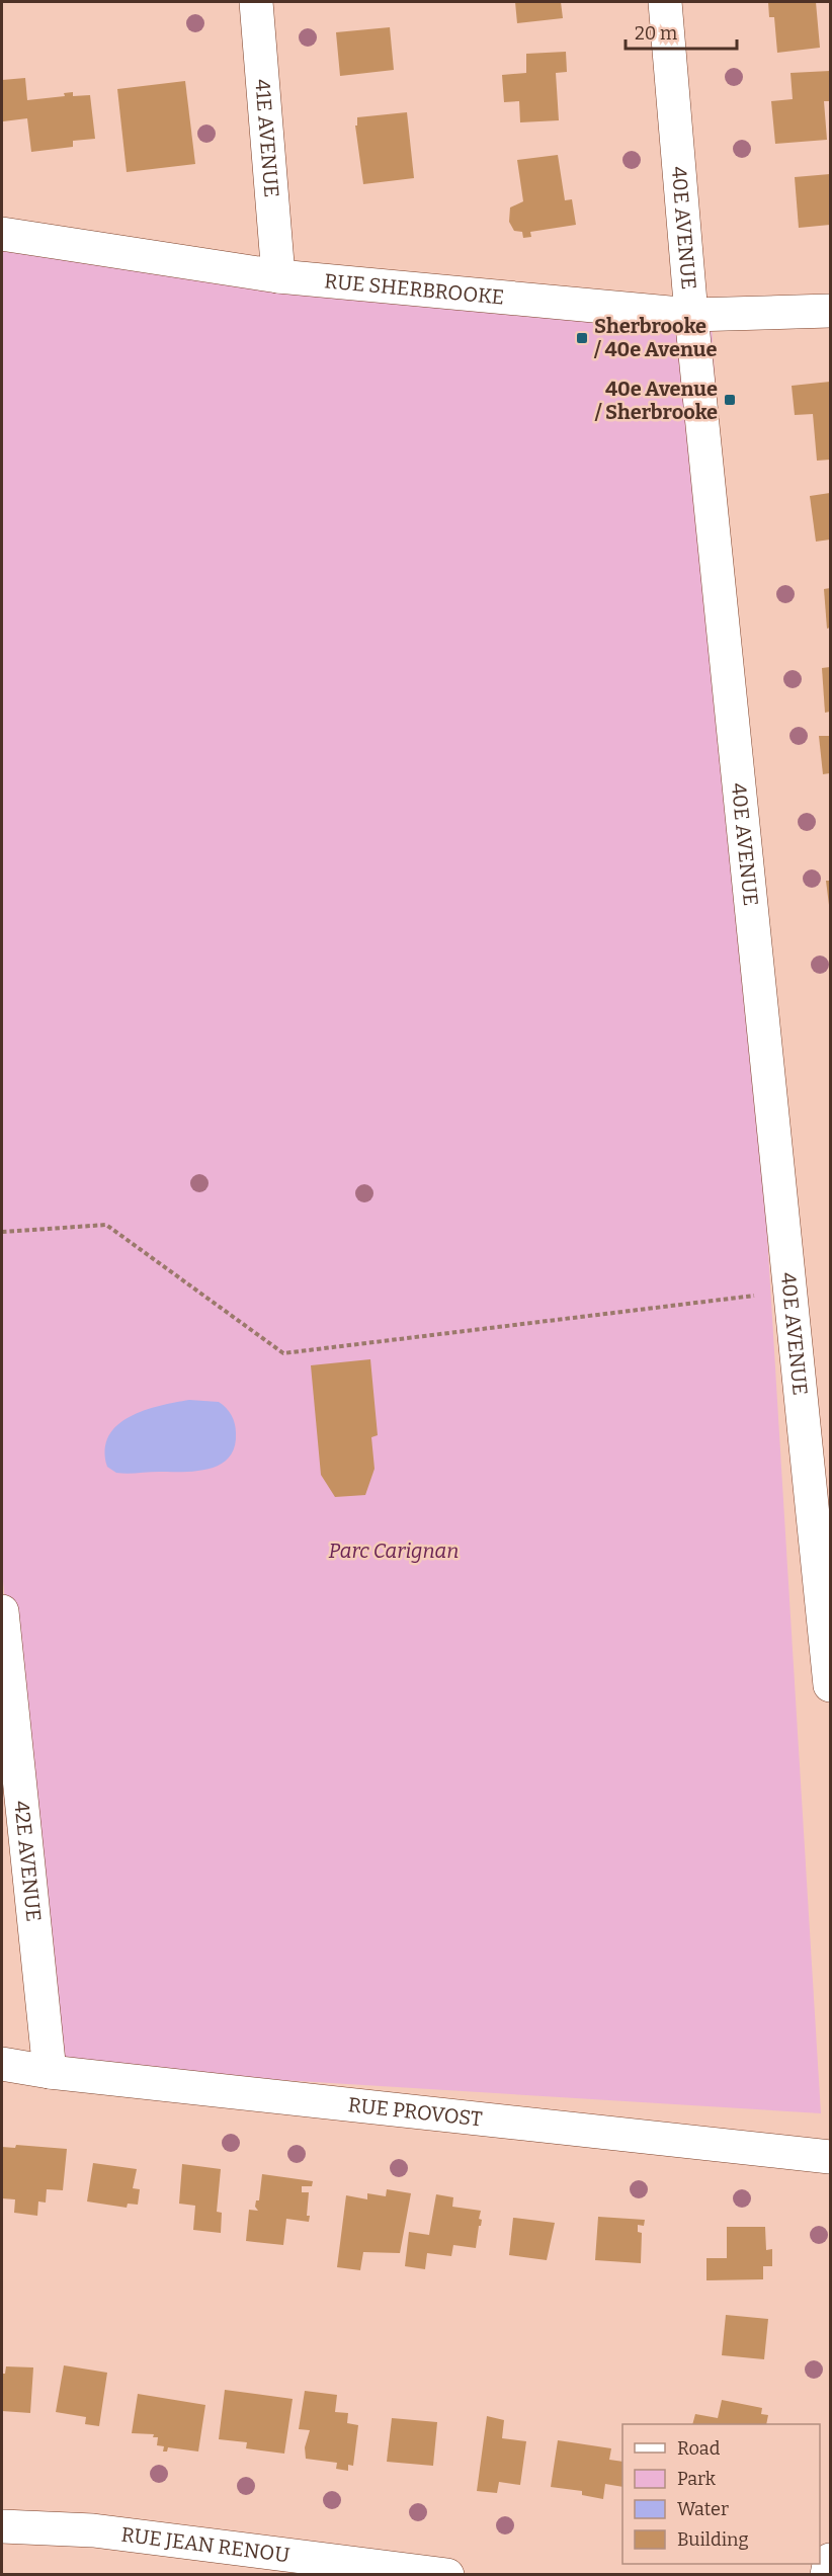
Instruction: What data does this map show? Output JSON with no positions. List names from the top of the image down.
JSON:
{
  "streets": {
    "street": [
      "41E AVENUE",
      "40E AVENUE",
      "RUE SHERBROOKE",
      "42E AVENUE",
      "RUE PROVOST",
      "RUE JEAN RENOU"
    ]
  },
  "crossings": [
    ["41E AVENUE", "RUE SHERBROOKE"],
    ["40E AVENUE", "RUE SHERBROOKE"],
    ["42E AVENUE", "RUE PROVOST"]
  ],
  "parks": ["Parc Carignan"],
  "places": {
    "transit": ["Sherbrooke / 40e Avenue", "40e Avenue / Sherbrooke"]
  },
  "legend": [
    "Road",
    "Park",
    "Water",
    "Building"
  ],
  "scale_bar": "20 m"
}
